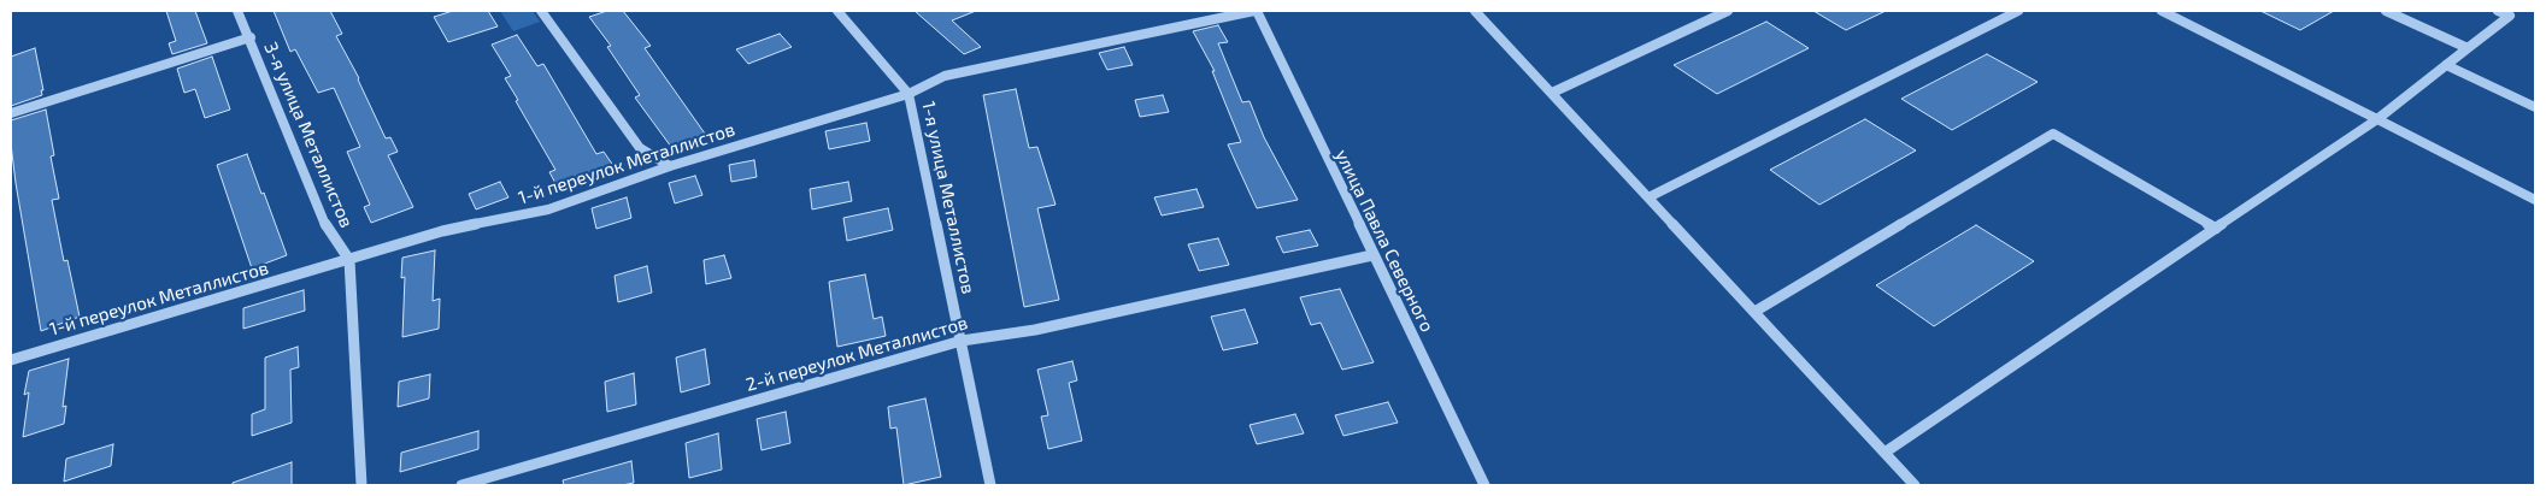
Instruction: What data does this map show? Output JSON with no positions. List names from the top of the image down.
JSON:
{
  "streets": {
    "street": [
      "3-я улица Металлистов",
      "1-й переулок Металлистов",
      "1-я улица Металлистов",
      "улица Павла Северного",
      "2-й переулок Металлистов"
    ]
  },
  "crossings": [
    ["3-я улица Металлистов", "1-й переулок Металлистов"],
    ["1-й переулок Металлистов", "1-я улица Металлистов"],
    ["1-й переулок Металлистов", "улица Павла Северного"],
    ["1-я улица Металлистов", "2-й переулок Металлистов"],
    ["улица Павла Северного", "2-й переулок Металлистов"]
  ]
}
